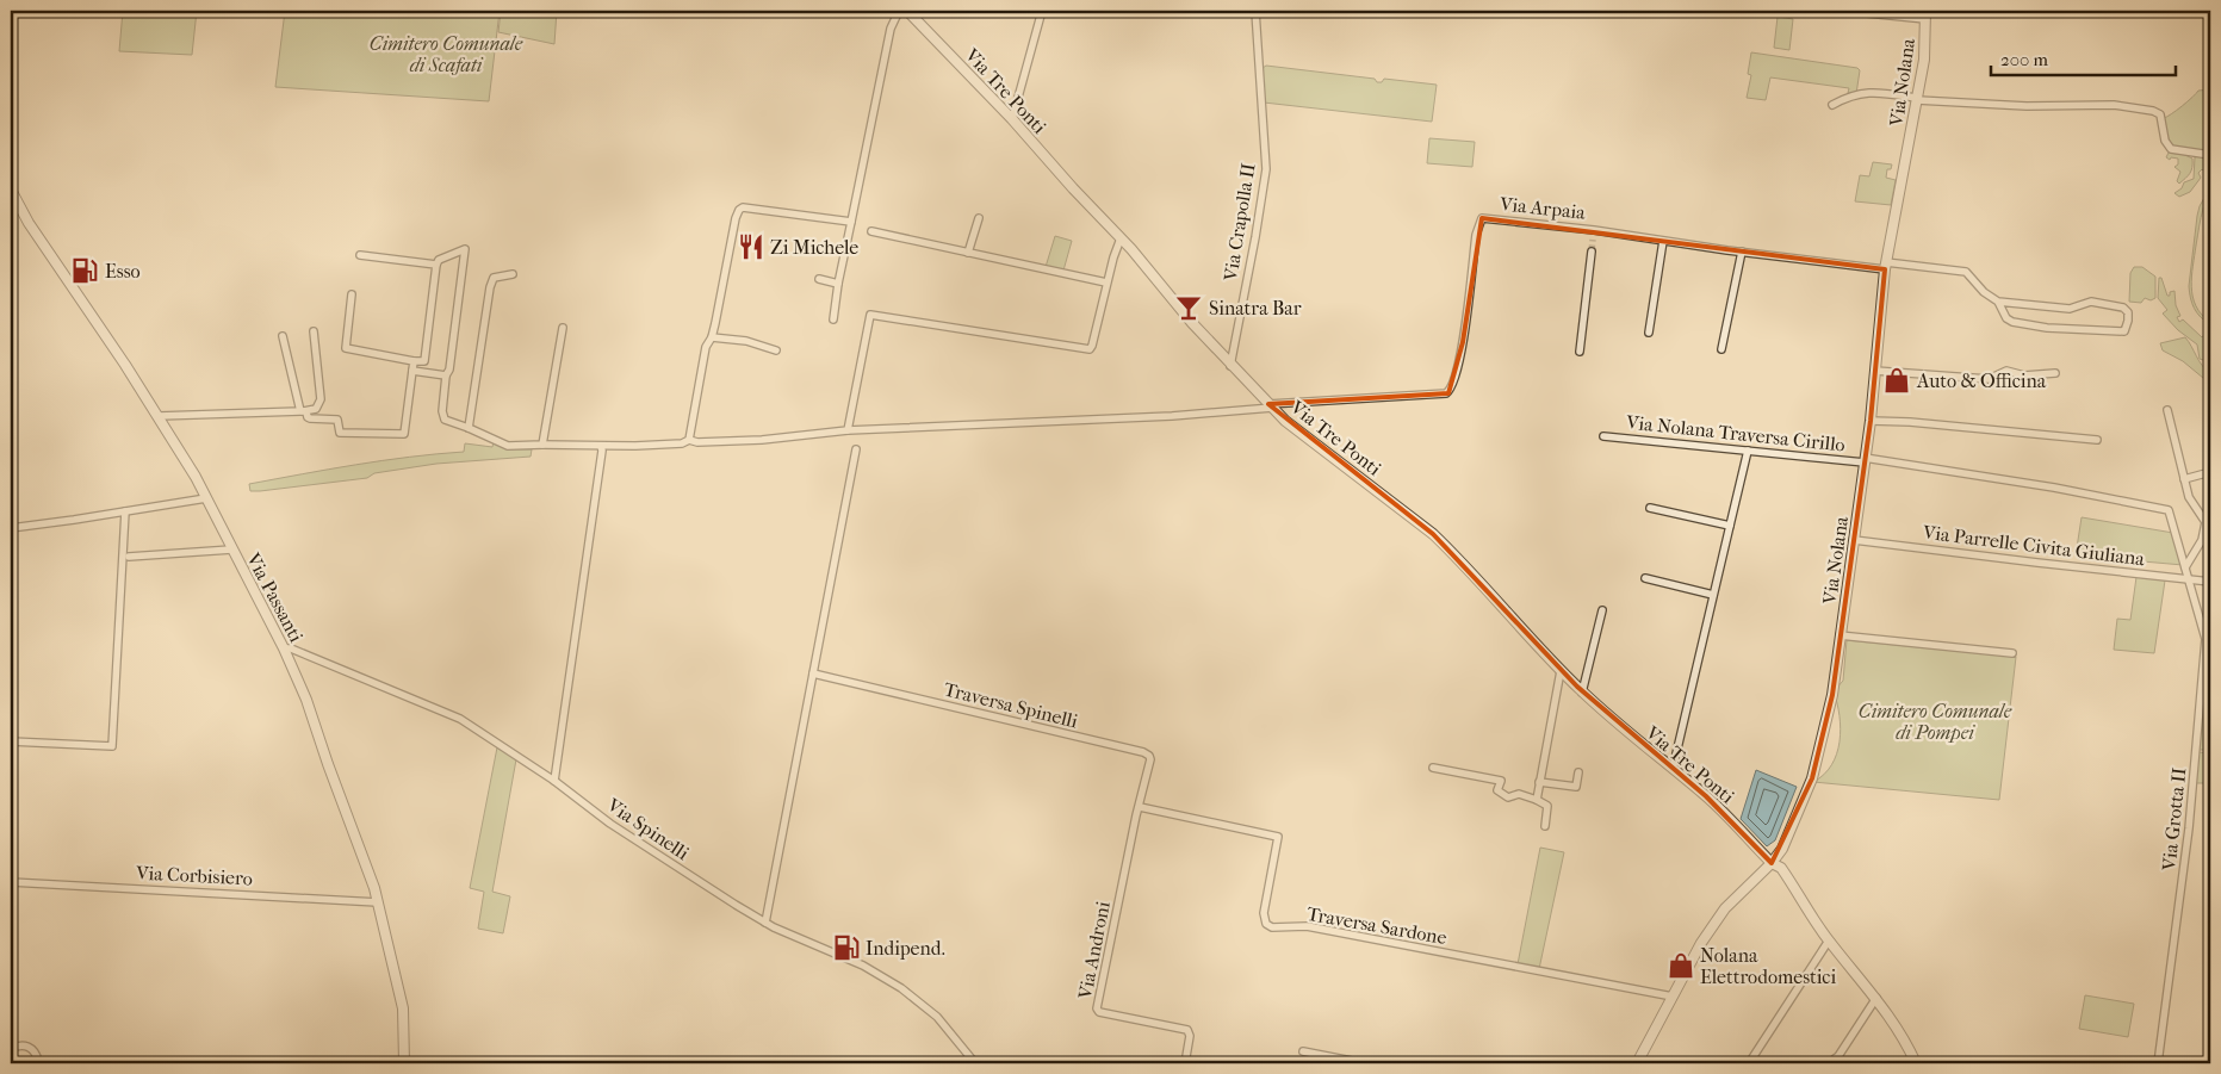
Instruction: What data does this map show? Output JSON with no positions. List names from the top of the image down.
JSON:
{
  "streets": {
    "street": [
      "Via Nolana",
      "Via Tre Ponti",
      "Via Arpaia",
      "Via Crapolla II",
      "Via Nolana Traversa Cirillo",
      "Via Parrelle Civita Giuliana",
      "Via Passanti",
      "Traversa Spinelli",
      "Via Grotta II",
      "Via Spinelli",
      "Via Corbisiero",
      "Traversa Sardone",
      "Via Androni"
    ]
  },
  "crossings": [
    ["Via Nolana", "Via Tre Ponti"],
    ["Via Nolana", "Via Arpaia"],
    ["Via Nolana", "Via Nolana Traversa Cirillo"],
    ["Via Nolana", "Via Parrelle Civita Giuliana"],
    ["Via Nolana", "Traversa Sardone"],
    ["Via Tre Ponti", "Via Arpaia"],
    ["Via Tre Ponti", "Via Crapolla II"],
    ["Via Nolana Traversa Cirillo", "Via Grotta II"],
    ["Via Parrelle Civita Giuliana", "Via Grotta II"],
    ["Via Passanti", "Via Spinelli"],
    ["Via Passanti", "Via Corbisiero"],
    ["Traversa Spinelli", "Traversa Sardone"],
    ["Traversa Spinelli", "Via Androni"],
    ["Traversa Sardone", "Via Androni"]
  ],
  "parks": ["Cimitero Comunale di Scafati", "Cimitero Comunale di Pompei"],
  "places": {
    "restaurant": ["Zi Michele"],
    "fuel station": ["Esso", "Indipend."],
    "bar": ["Sinatra Bar"],
    "shop": ["Auto & Officina", "Nolana Elettrodomestici"]
  },
  "scale_bar": "200 m"
}
